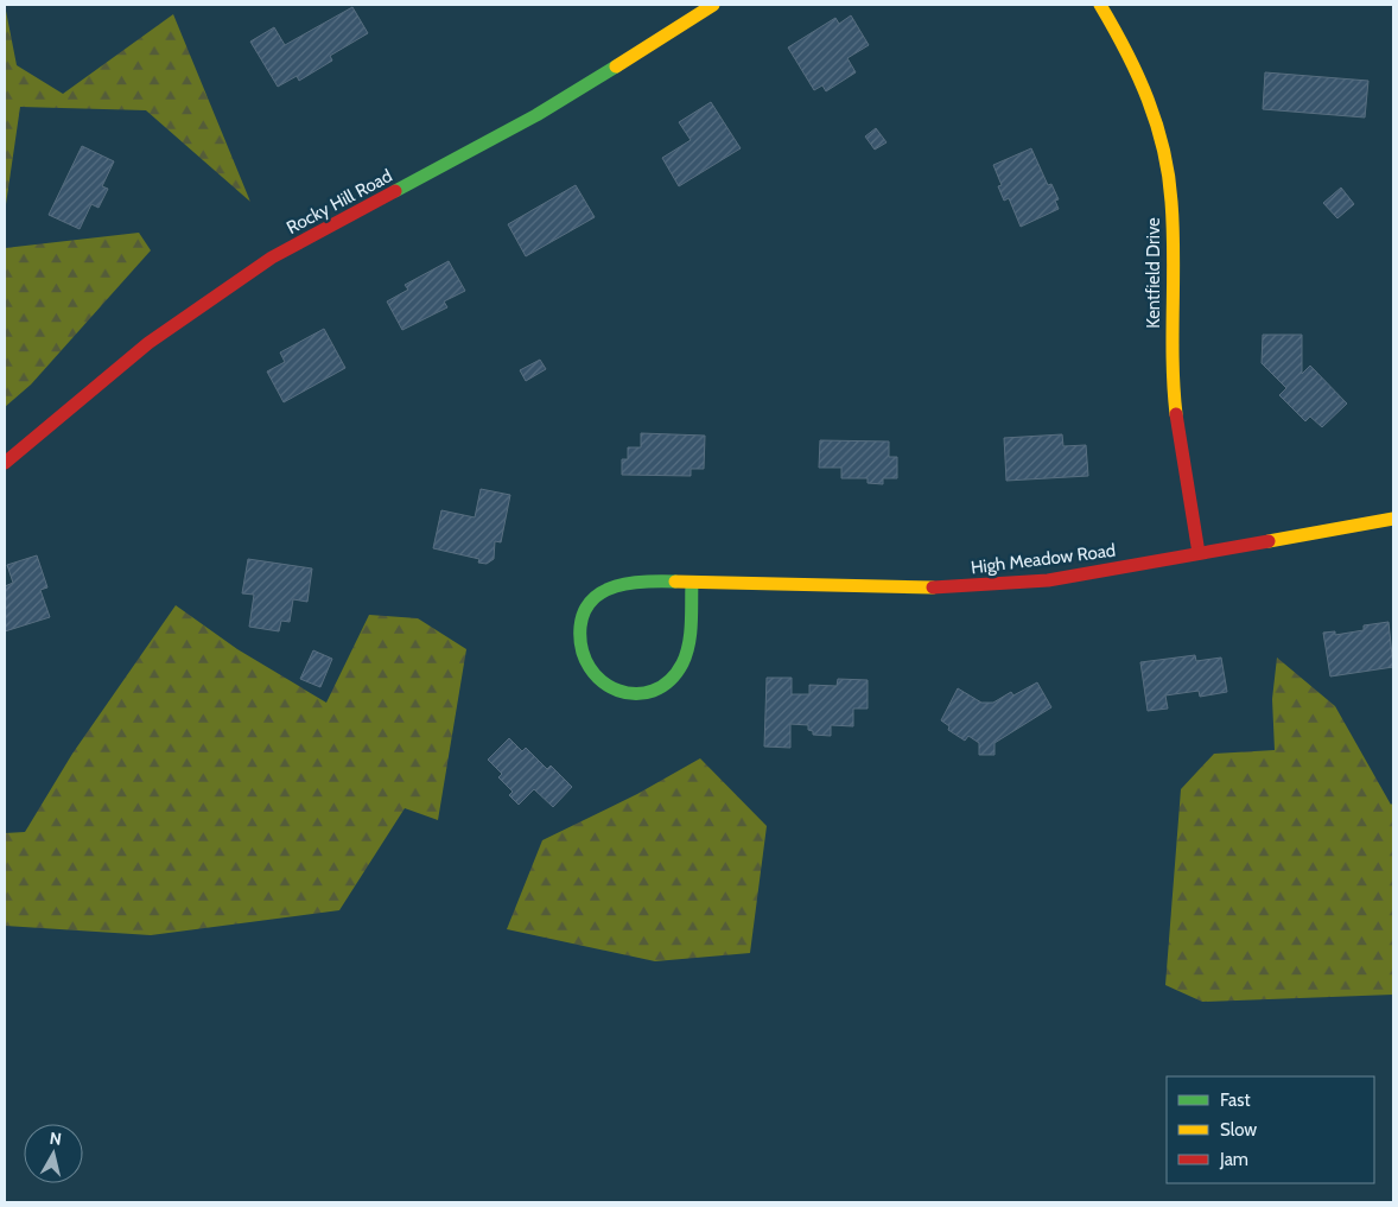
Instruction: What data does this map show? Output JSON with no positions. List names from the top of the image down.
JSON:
{
  "streets": {
    "street": ["Rocky Hill Road", "Kentfield Drive", "High Meadow Road"]
  },
  "crossings": [
    ["Kentfield Drive", "High Meadow Road"]
  ],
  "legend": ["Fast", "Slow", "Jam"],
  "north": "top"
}
